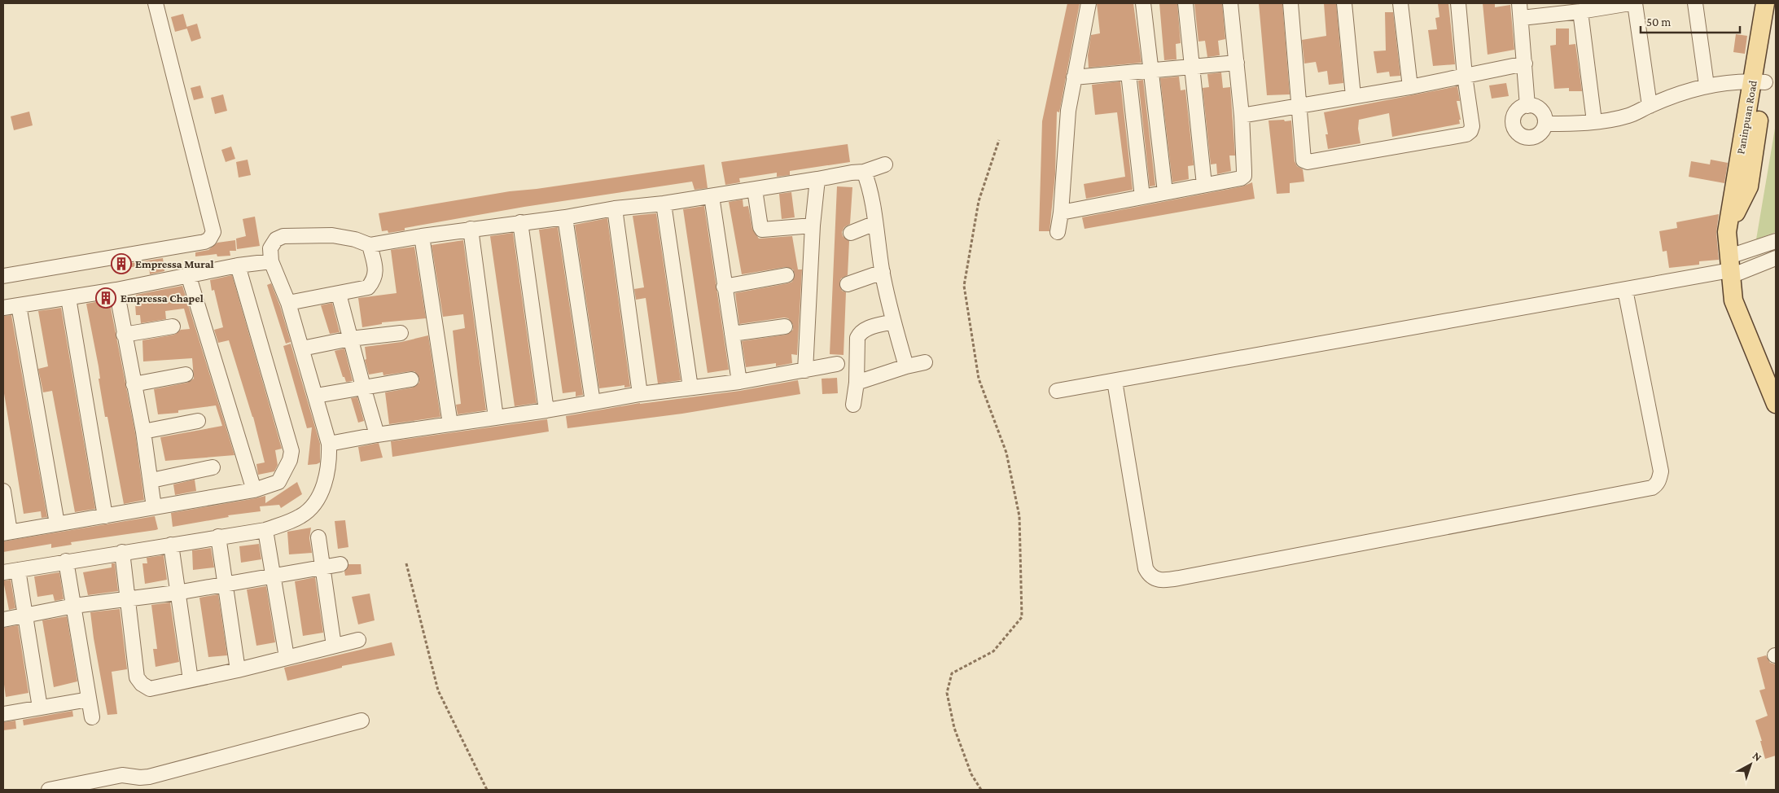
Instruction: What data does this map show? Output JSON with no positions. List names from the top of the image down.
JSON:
{
  "streets": {
    "main road": ["Paninpuan Road"]
  },
  "places": {
    "building": ["Empressa Mural", "Empressa Chapel"]
  },
  "scale_bar": "50 m",
  "north": "top right"
}
